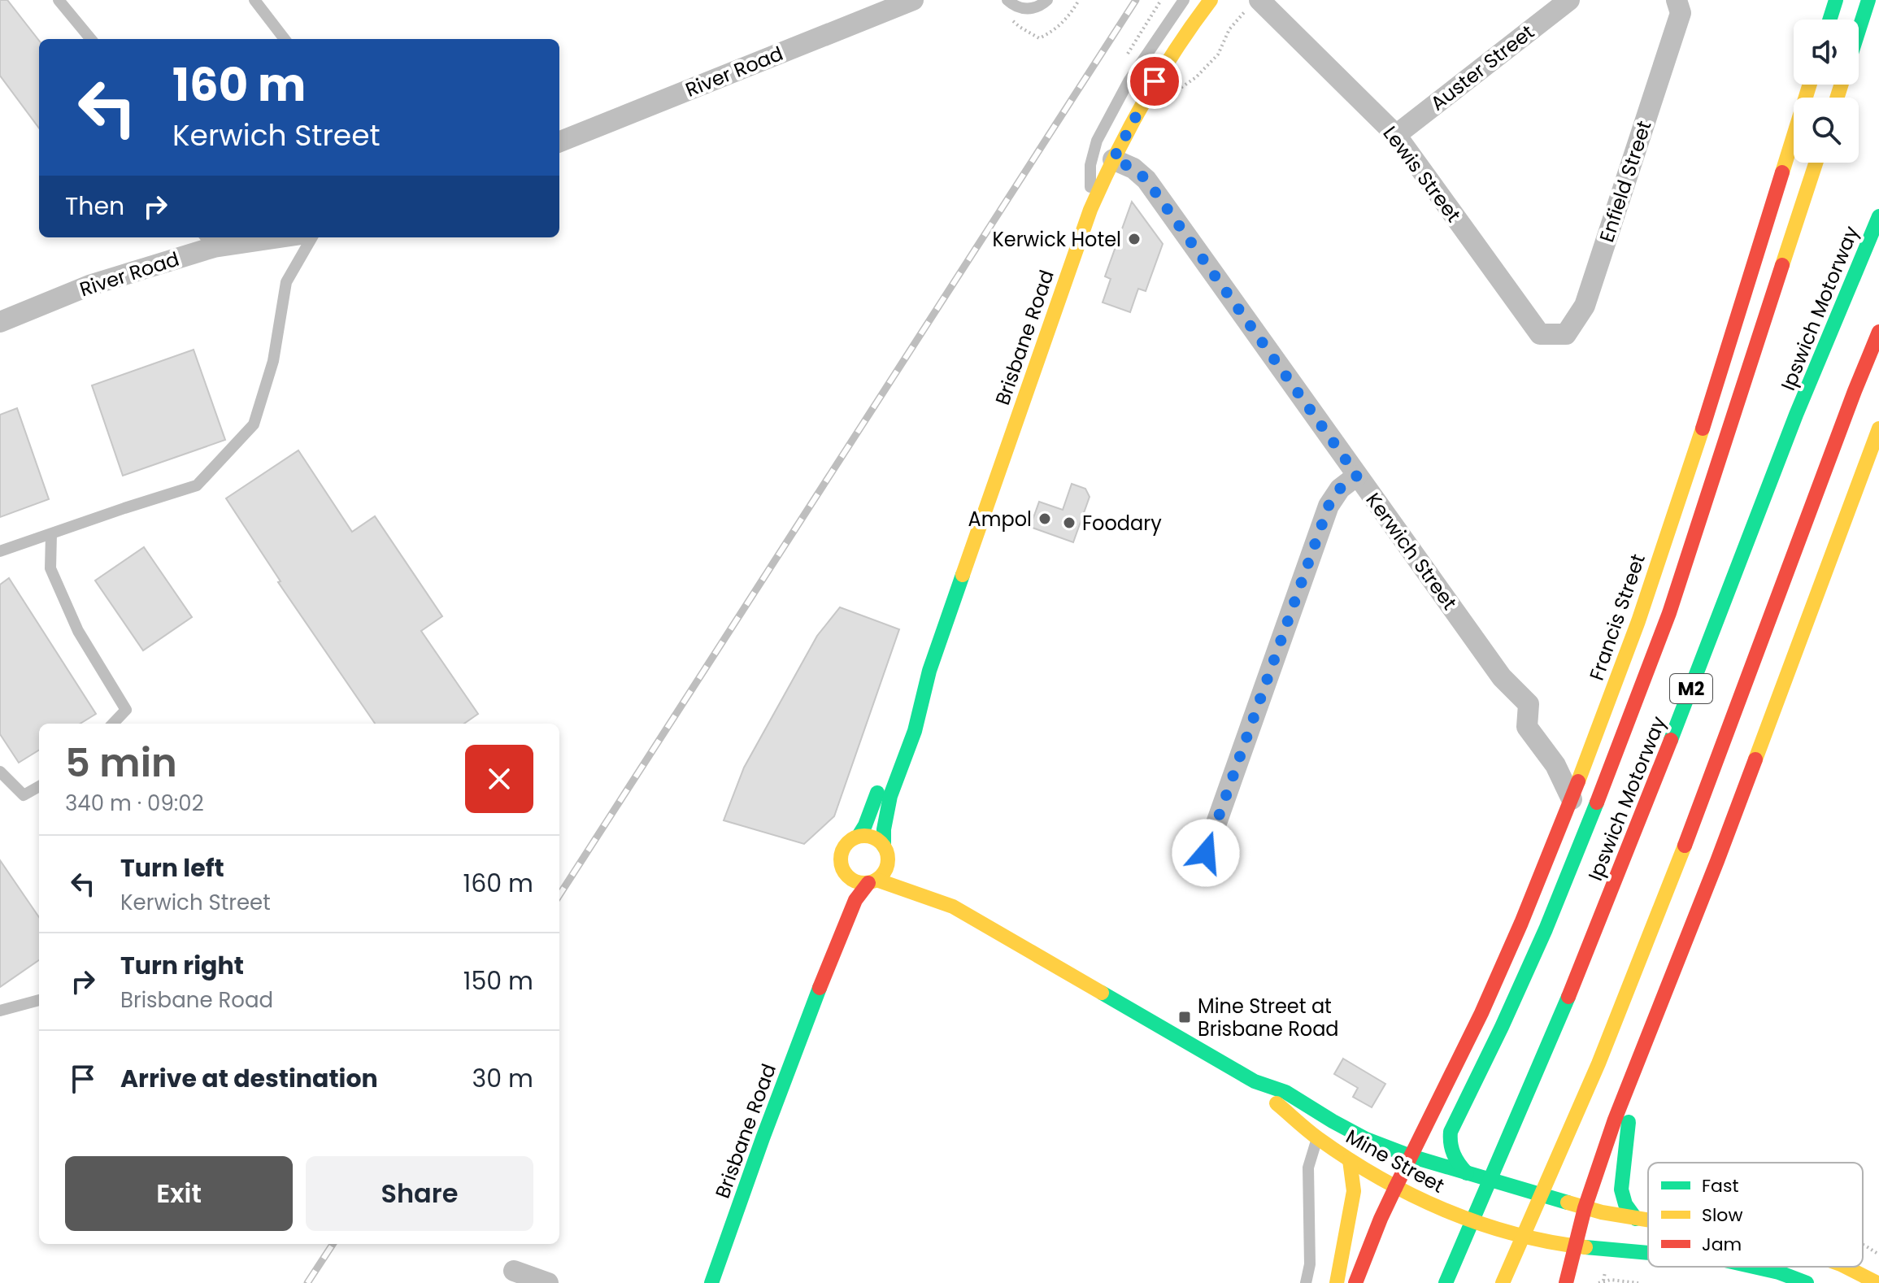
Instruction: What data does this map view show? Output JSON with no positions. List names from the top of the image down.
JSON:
{
  "streets": {
    "main road": [
      "Ipswich Motorway",
      "Brisbane Road",
      "Francis Street",
      "M2",
      "Mine Street"
    ],
    "street": [
      "Auster Street",
      "River Road",
      "Lewis Street",
      "Enfield Street",
      "Kerwich Street"
    ]
  },
  "crossings": [
    ["Auster Street", "Lewis Street"],
    ["Lewis Street", "Enfield Street"],
    ["Brisbane Road", "Kerwich Street"],
    ["Brisbane Road", "Mine Street"],
    ["Kerwich Street", "Francis Street"],
    ["Francis Street", "Mine Street"]
  ],
  "places": {
    "other": ["Kerwick Hotel", "Ampol", "Foodary"],
    "transit": ["Mine Street at Brisbane Road"]
  },
  "legend": ["Fast", "Slow", "Jam"],
  "page": {
    "turn": ["160 m", "Kerwich Street"],
    "then": "Then",
    "heading": ["5 min", "340 m · 09:02"],
    "list": [
      {
        "name": "Turn left",
        "note": "Kerwich Street",
        "value": "160 m"
      },
      {
        "name": "Turn right",
        "note": "Brisbane Road",
        "value": "150 m"
      },
      {
        "name": "Arrive at destination",
        "value": "30 m"
      }
    ],
    "buttons": ["Exit", "Share"]
  }
}
